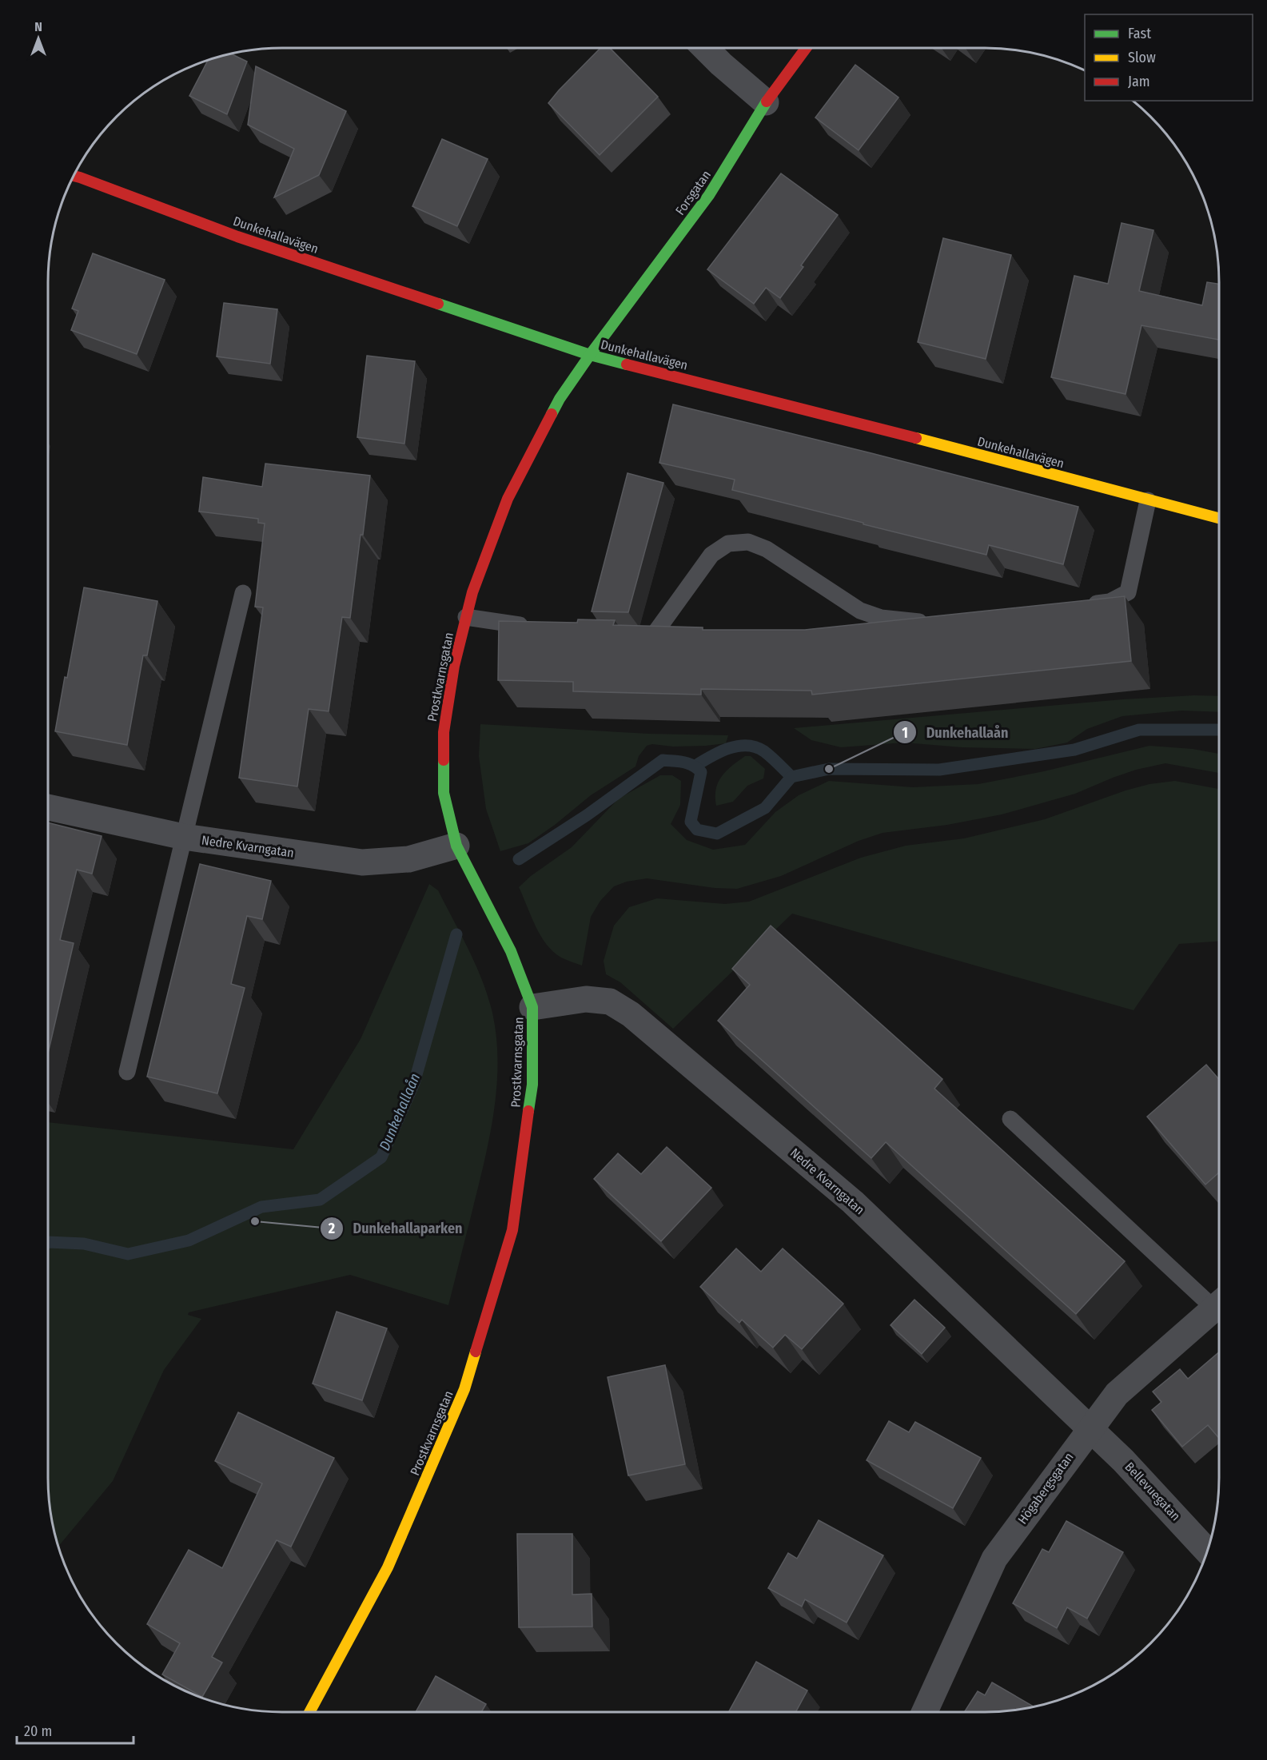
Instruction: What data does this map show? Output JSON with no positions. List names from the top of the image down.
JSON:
{
  "streets": {
    "street": [
      "Forsgatan",
      "Dunkehallavägen",
      "Prostkvarnsgatan",
      "Nedre Kvarngatan",
      "Högabergsgatan",
      "Bellevuegatan"
    ]
  },
  "crossings": [
    ["Forsgatan", "Dunkehallavägen"],
    ["Forsgatan", "Prostkvarnsgatan"],
    ["Dunkehallavägen", "Prostkvarnsgatan"],
    ["Prostkvarnsgatan", "Nedre Kvarngatan"],
    ["Nedre Kvarngatan", "Högabergsgatan"],
    ["Nedre Kvarngatan", "Bellevuegatan"],
    ["Högabergsgatan", "Bellevuegatan"]
  ],
  "water": ["Dunkehallaån"],
  "places": ["Dunkehallaån", "Dunkehallaparken"],
  "legend": ["Fast", "Slow", "Jam"],
  "scale_bar": "20 m",
  "north": "top"
}
